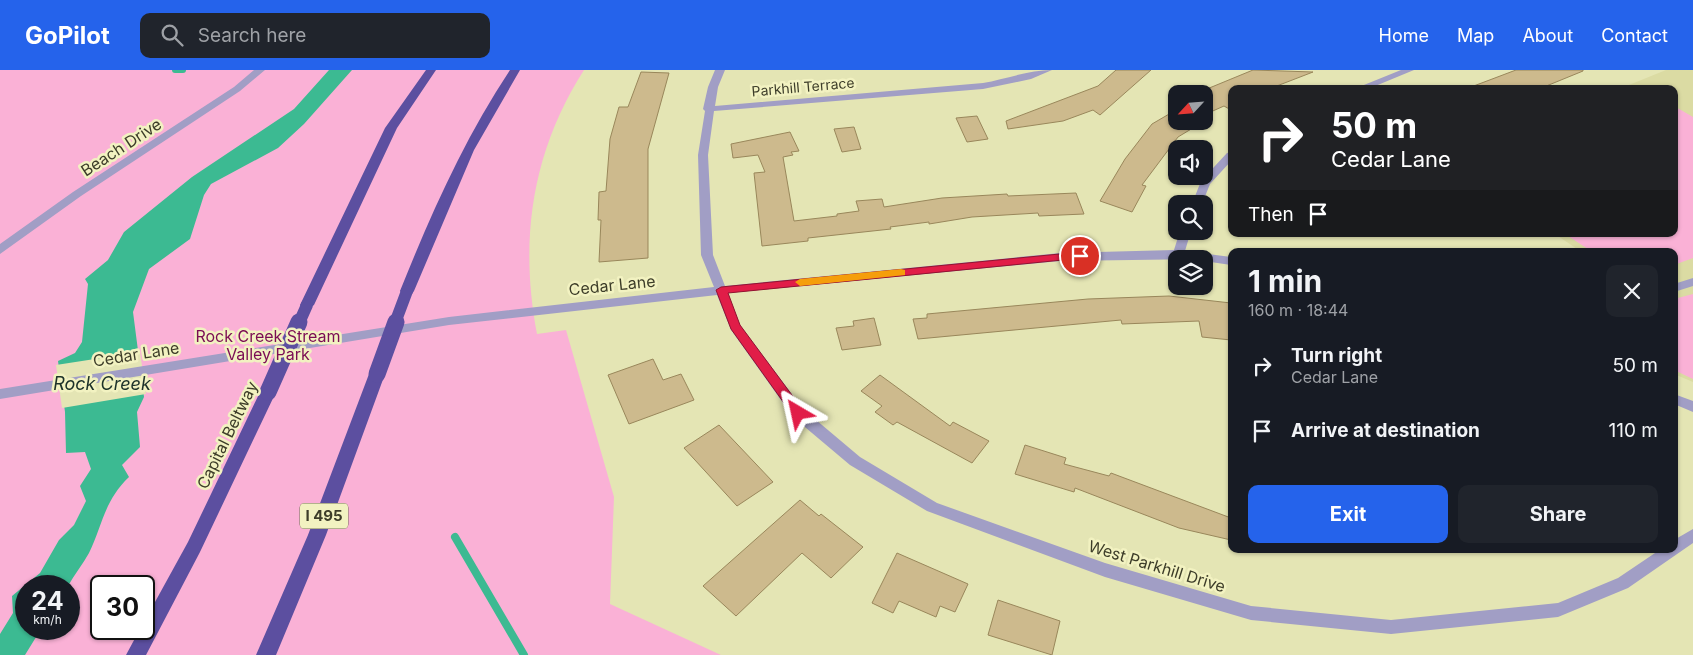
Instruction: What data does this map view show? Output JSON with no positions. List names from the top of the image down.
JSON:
{
  "streets": {
    "highway": ["Capital Beltway", "I 495"],
    "street": [
      "Parkhill Terrace",
      "Beach Drive",
      "Cedar Lane",
      "West Parkhill Drive"
    ]
  },
  "crossings": [
    ["Parkhill Terrace", "West Parkhill Drive"],
    ["Cedar Lane", "West Parkhill Drive"]
  ],
  "water": ["Rock Creek"],
  "parks": ["Rock Creek Stream Valley Park"],
  "north": "bottom left",
  "page": {
    "header": "GoPilot",
    "search": "Search here",
    "nav": [
      "Home",
      "Map",
      "About",
      "Contact"
    ],
    "turn": ["50 m", "Cedar Lane"],
    "then": "Then",
    "heading": ["1 min", "160 m · 18:44"],
    "list": [
      {
        "name": "Turn right",
        "note": "Cedar Lane",
        "value": "50 m"
      },
      {
        "name": "Arrive at destination",
        "value": "110 m"
      }
    ],
    "buttons": ["Exit", "Share"],
    "speed": "24 km/h",
    "limit": "30"
  }
}
